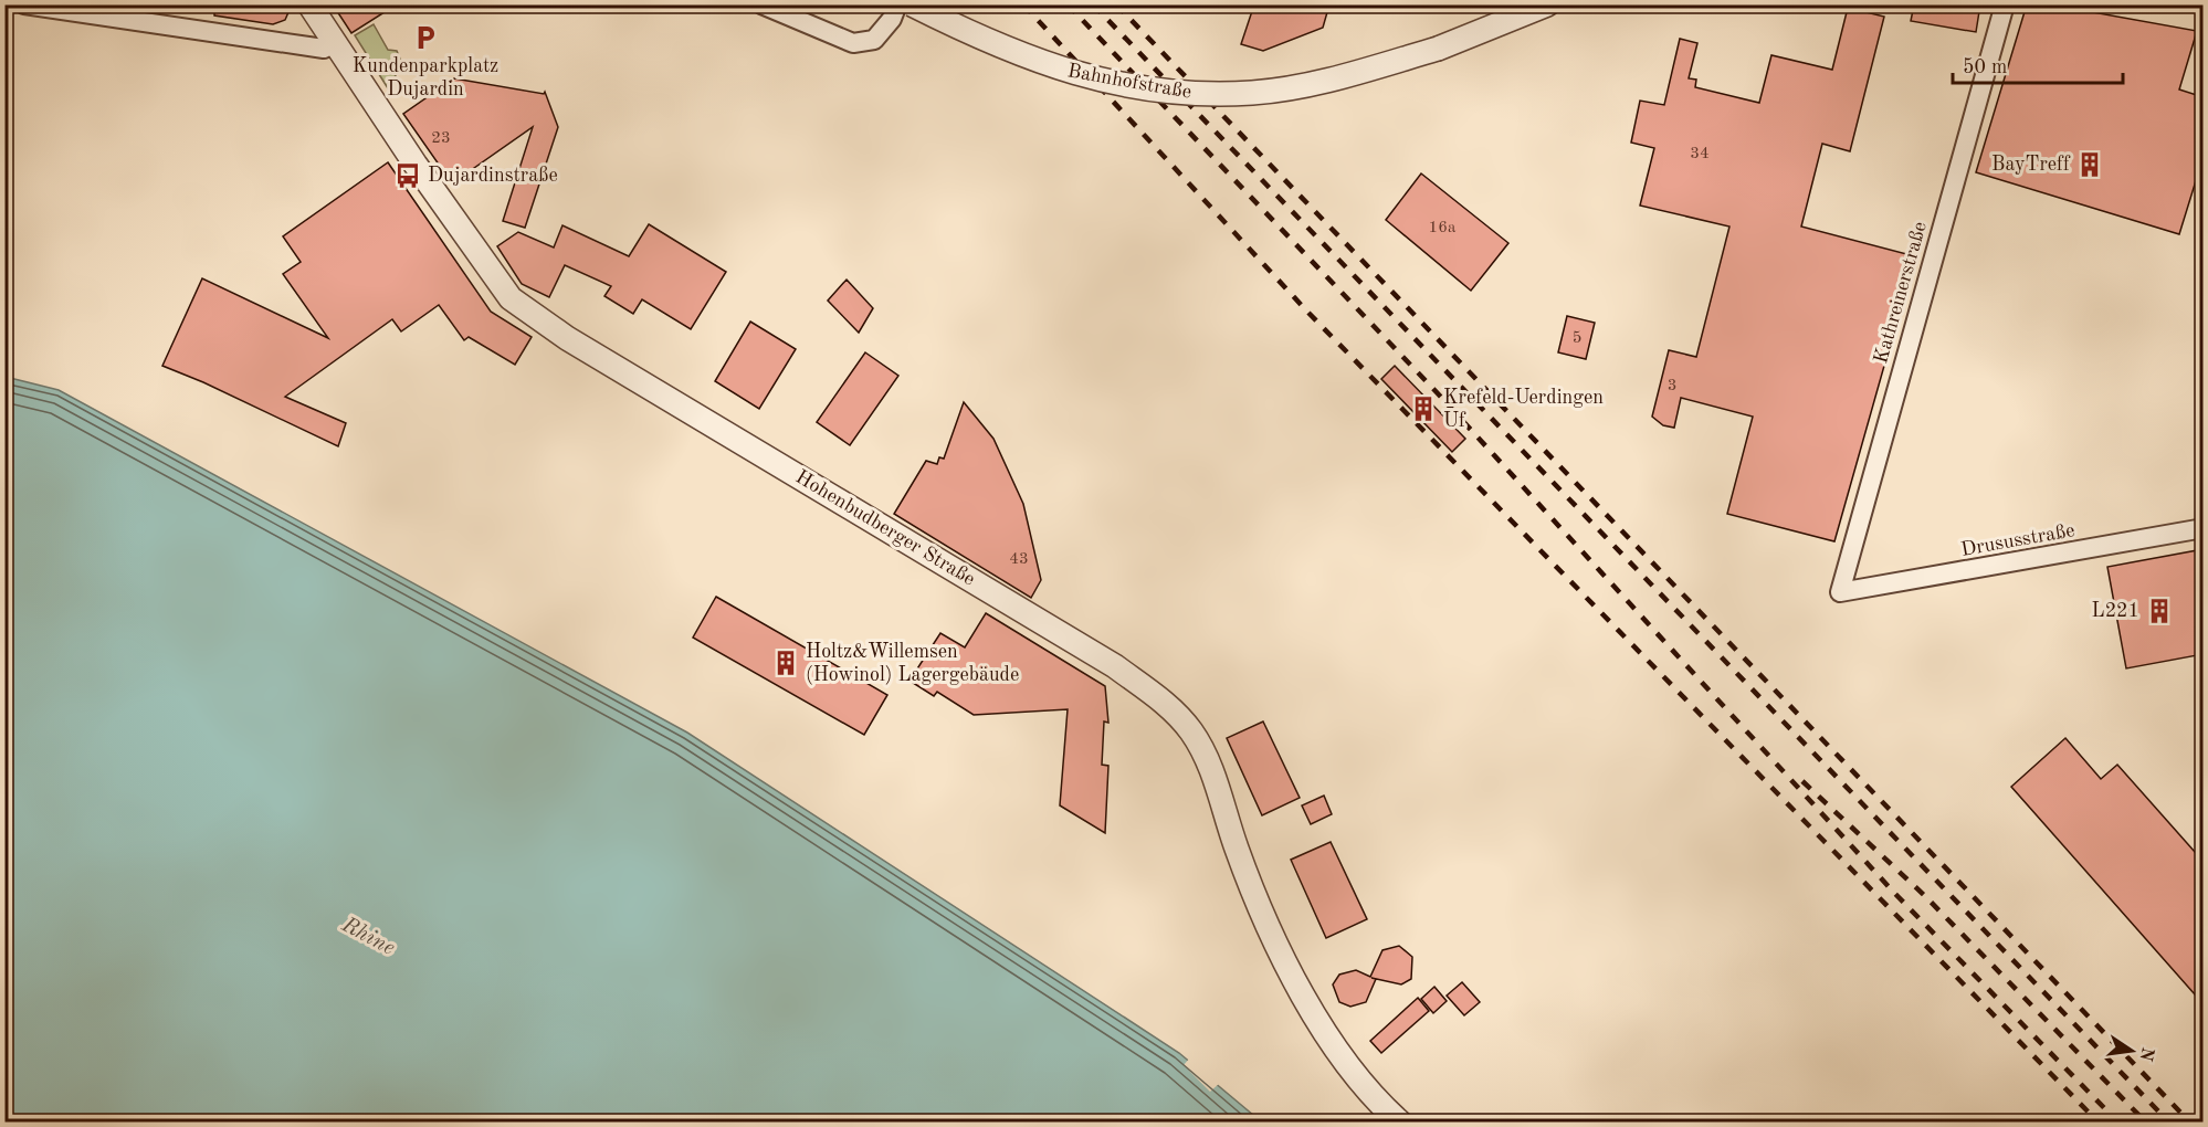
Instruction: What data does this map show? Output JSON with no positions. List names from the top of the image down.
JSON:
{
  "streets": {
    "street": [
      "Bahnhofstraße",
      "Kathreinerstraße",
      "Hohenbudberger Straße",
      "Drususstraße"
    ]
  },
  "crossings": [
    ["Kathreinerstraße", "Drususstraße"]
  ],
  "water": ["Rhine"],
  "places": {
    "parking": ["Kundenparkplatz Dujardin"],
    "building": [
      "BayTreff",
      "Krefeld-Uerdingen Uf",
      "L221",
      "Holtz&Willemsen (Howinol) Lagergebäude"
    ],
    "bus stop": ["Dujardinstraße"]
  },
  "house_numbers": [
    "23",
    "34",
    "16a",
    "5",
    "3",
    "43"
  ],
  "scale_bar": "50 m",
  "north": "right"
}
